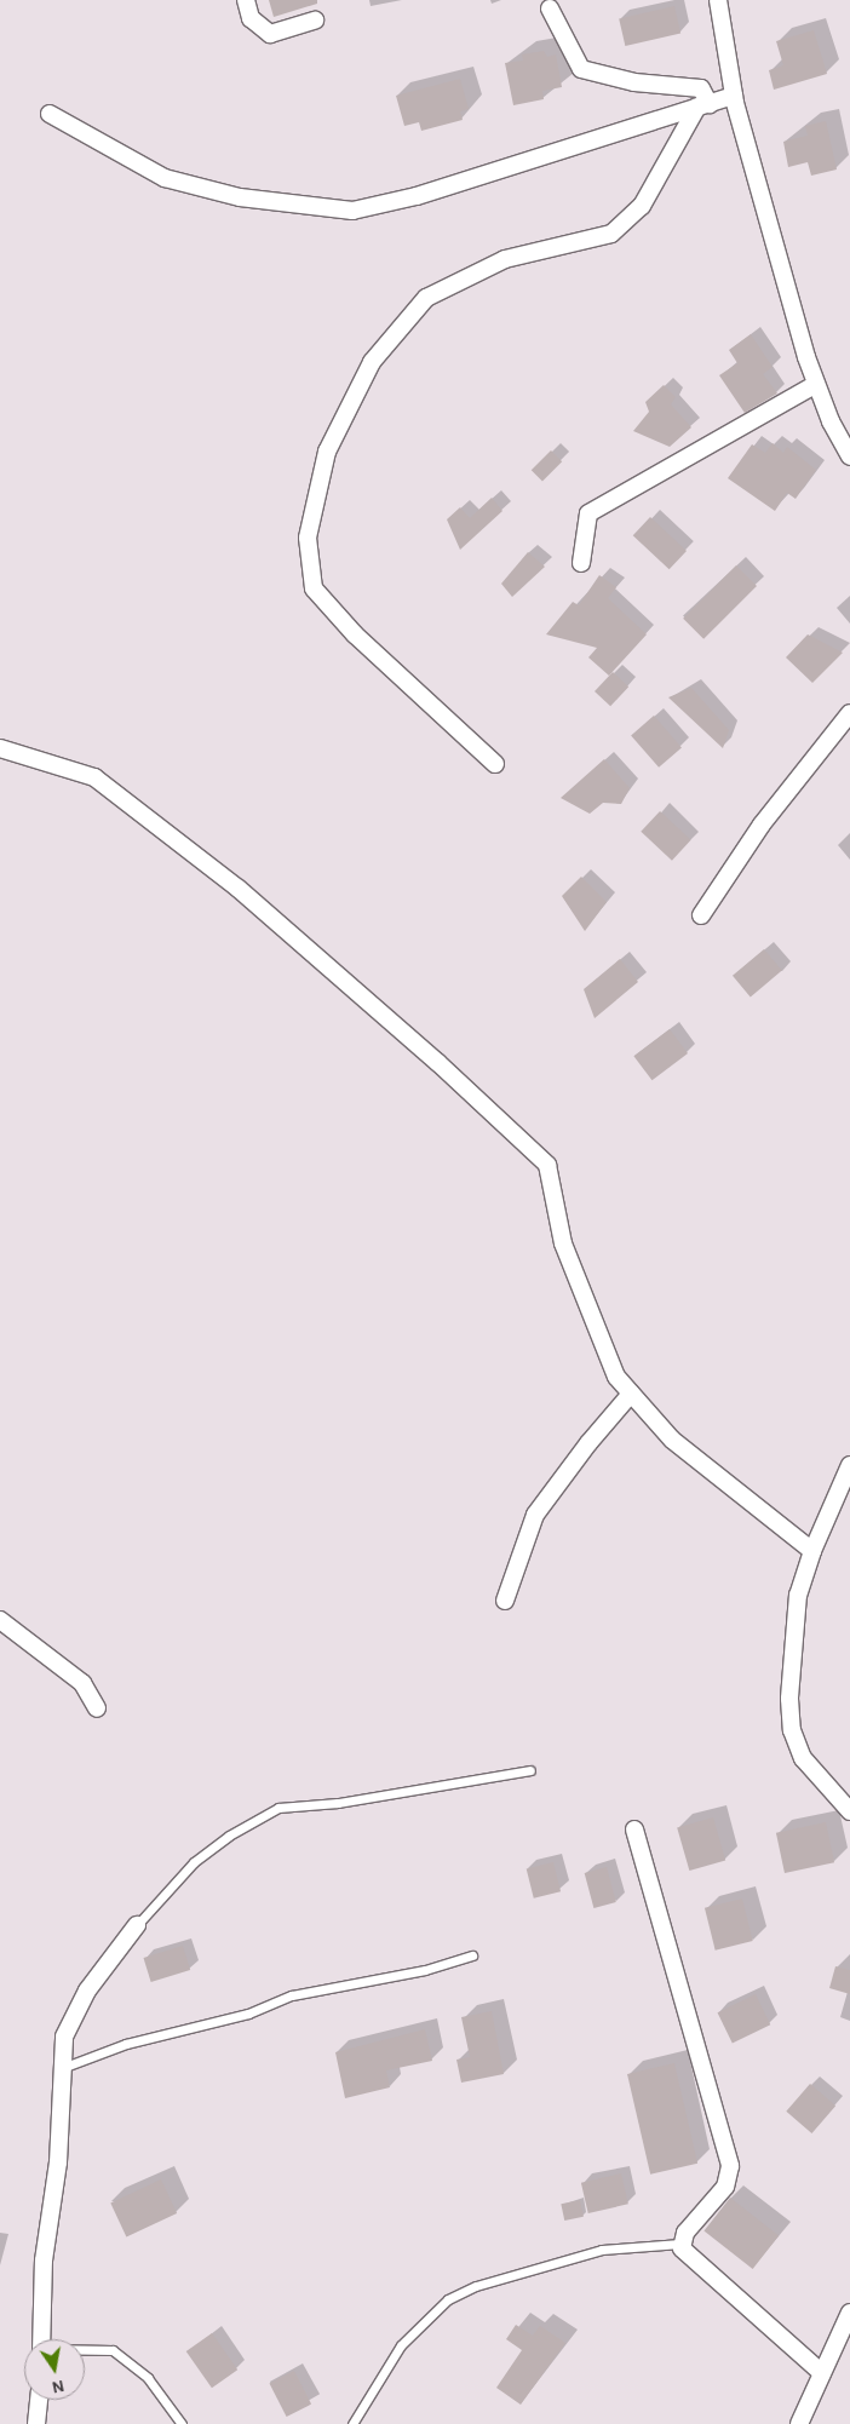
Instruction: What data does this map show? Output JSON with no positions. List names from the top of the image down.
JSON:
{
  "north": "bottom"
}
